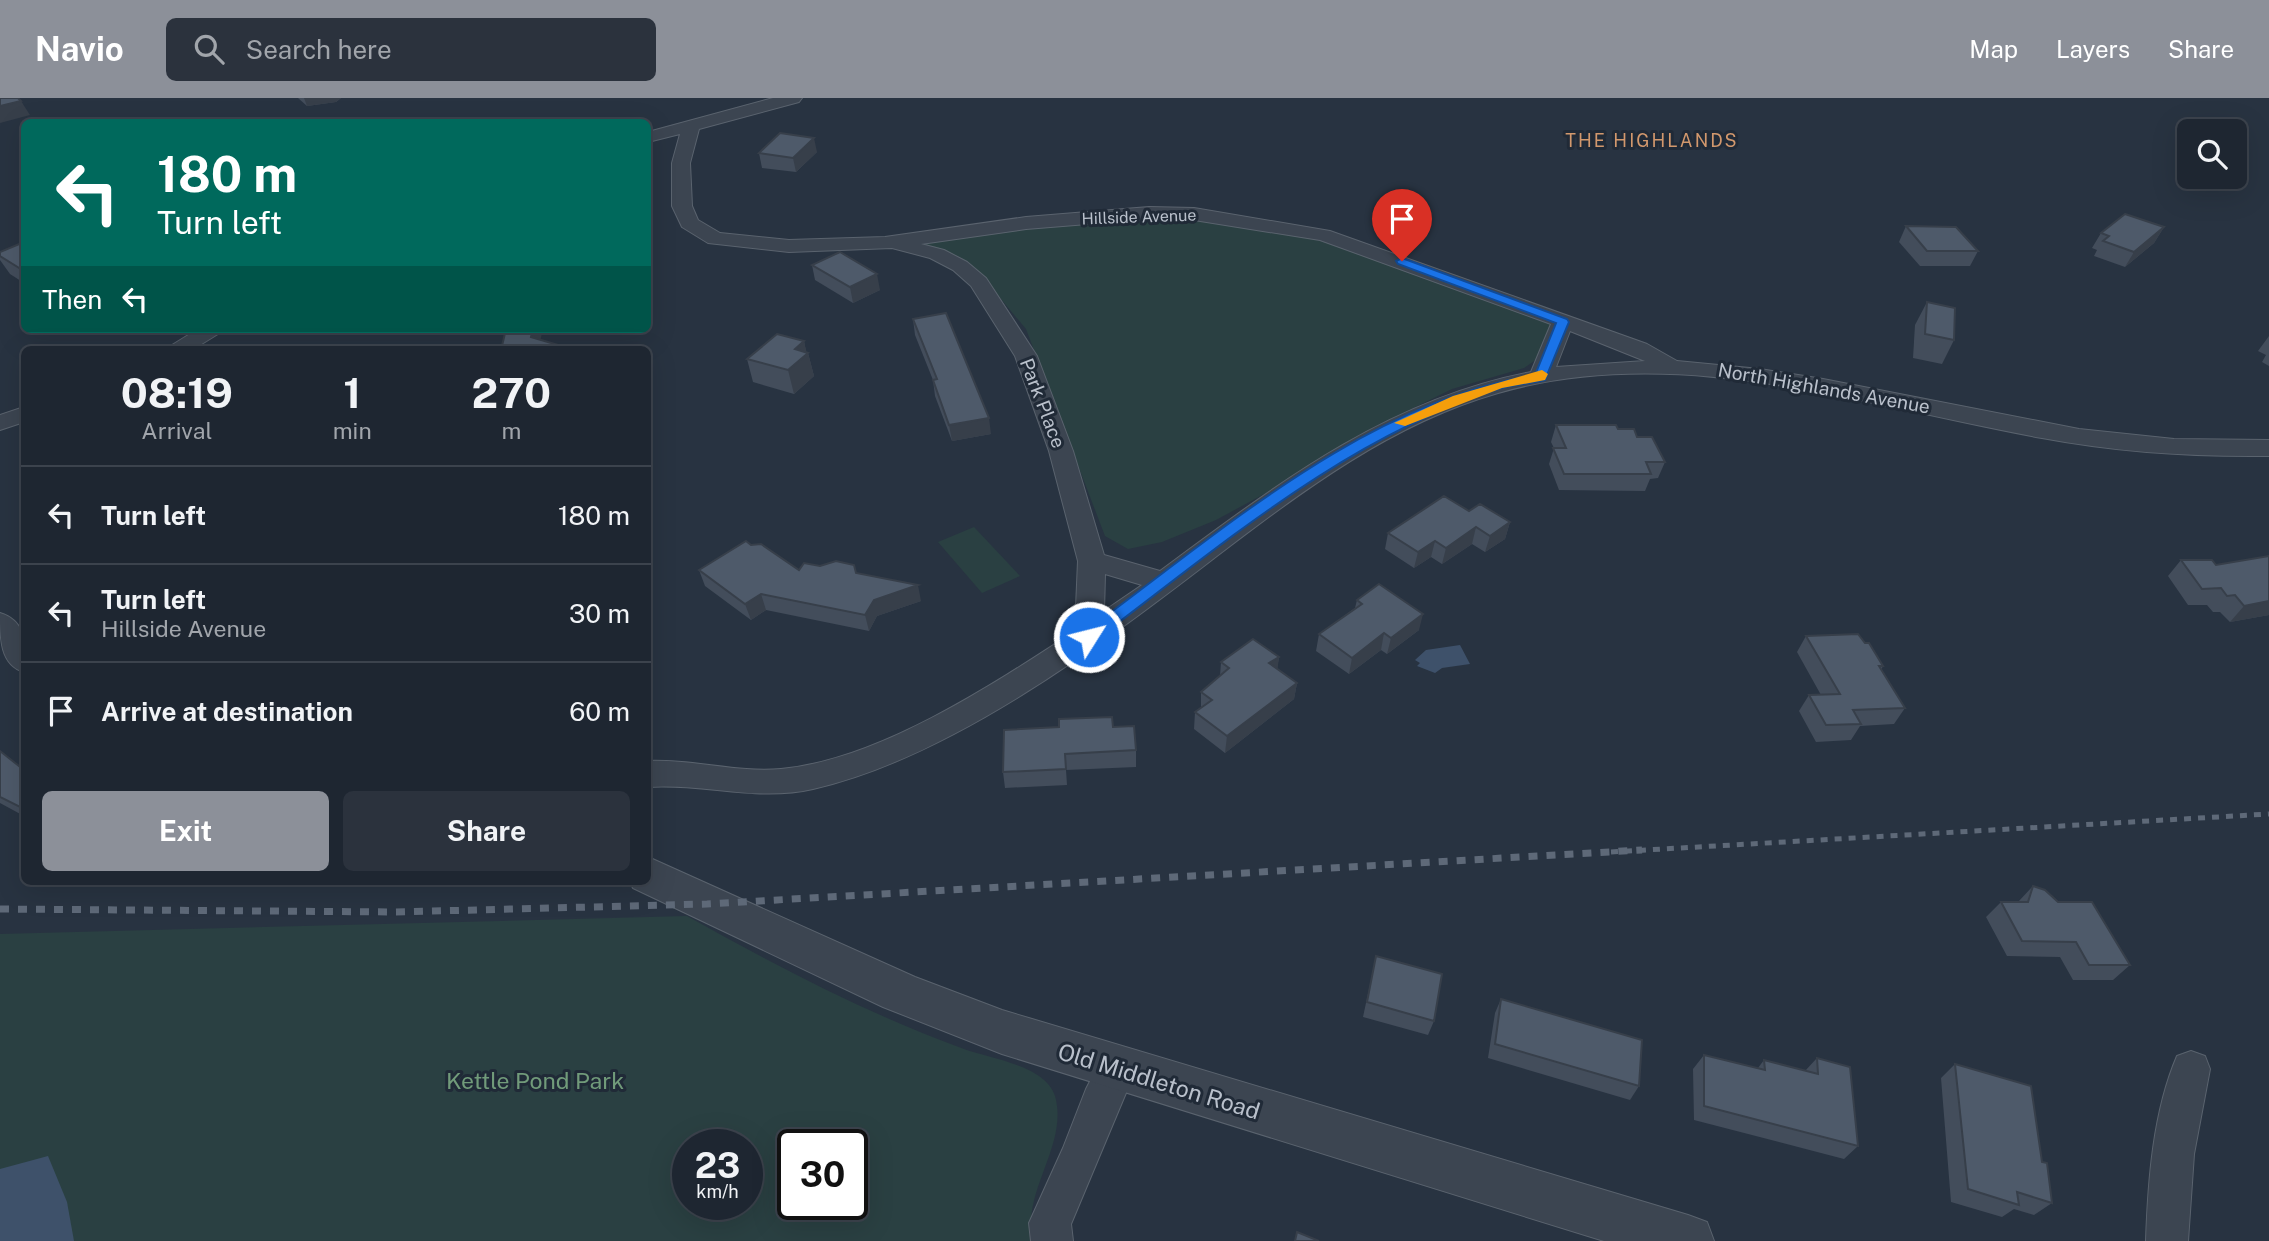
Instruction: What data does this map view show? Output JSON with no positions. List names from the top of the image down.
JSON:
{
  "streets": {
    "street": [
      "Hillside Avenue",
      "North Highlands Avenue",
      "Park Place",
      "Old Middleton Road"
    ]
  },
  "crossings": [
    ["Hillside Avenue", "North Highlands Avenue"],
    ["Hillside Avenue", "Park Place"],
    ["North Highlands Avenue", "Park Place"]
  ],
  "districts": ["THE HIGHLANDS"],
  "parks": ["Kettle Pond Park"],
  "page": {
    "header": "Navio",
    "search": "Search here",
    "nav": ["Map", "Layers", "Share"],
    "turn": ["180 m", "Turn left"],
    "then": "Then",
    "eta": [
      "08:19",
      "Arrival",
      "1",
      "min",
      "270",
      "m"
    ],
    "list": [
      {
        "name": "Turn left",
        "value": "180 m"
      },
      {
        "name": "Turn left",
        "note": "Hillside Avenue",
        "value": "30 m"
      },
      {
        "name": "Arrive at destination",
        "value": "60 m"
      }
    ],
    "buttons": ["Exit", "Share"],
    "speed": "23 km/h",
    "limit": "30"
  }
}
